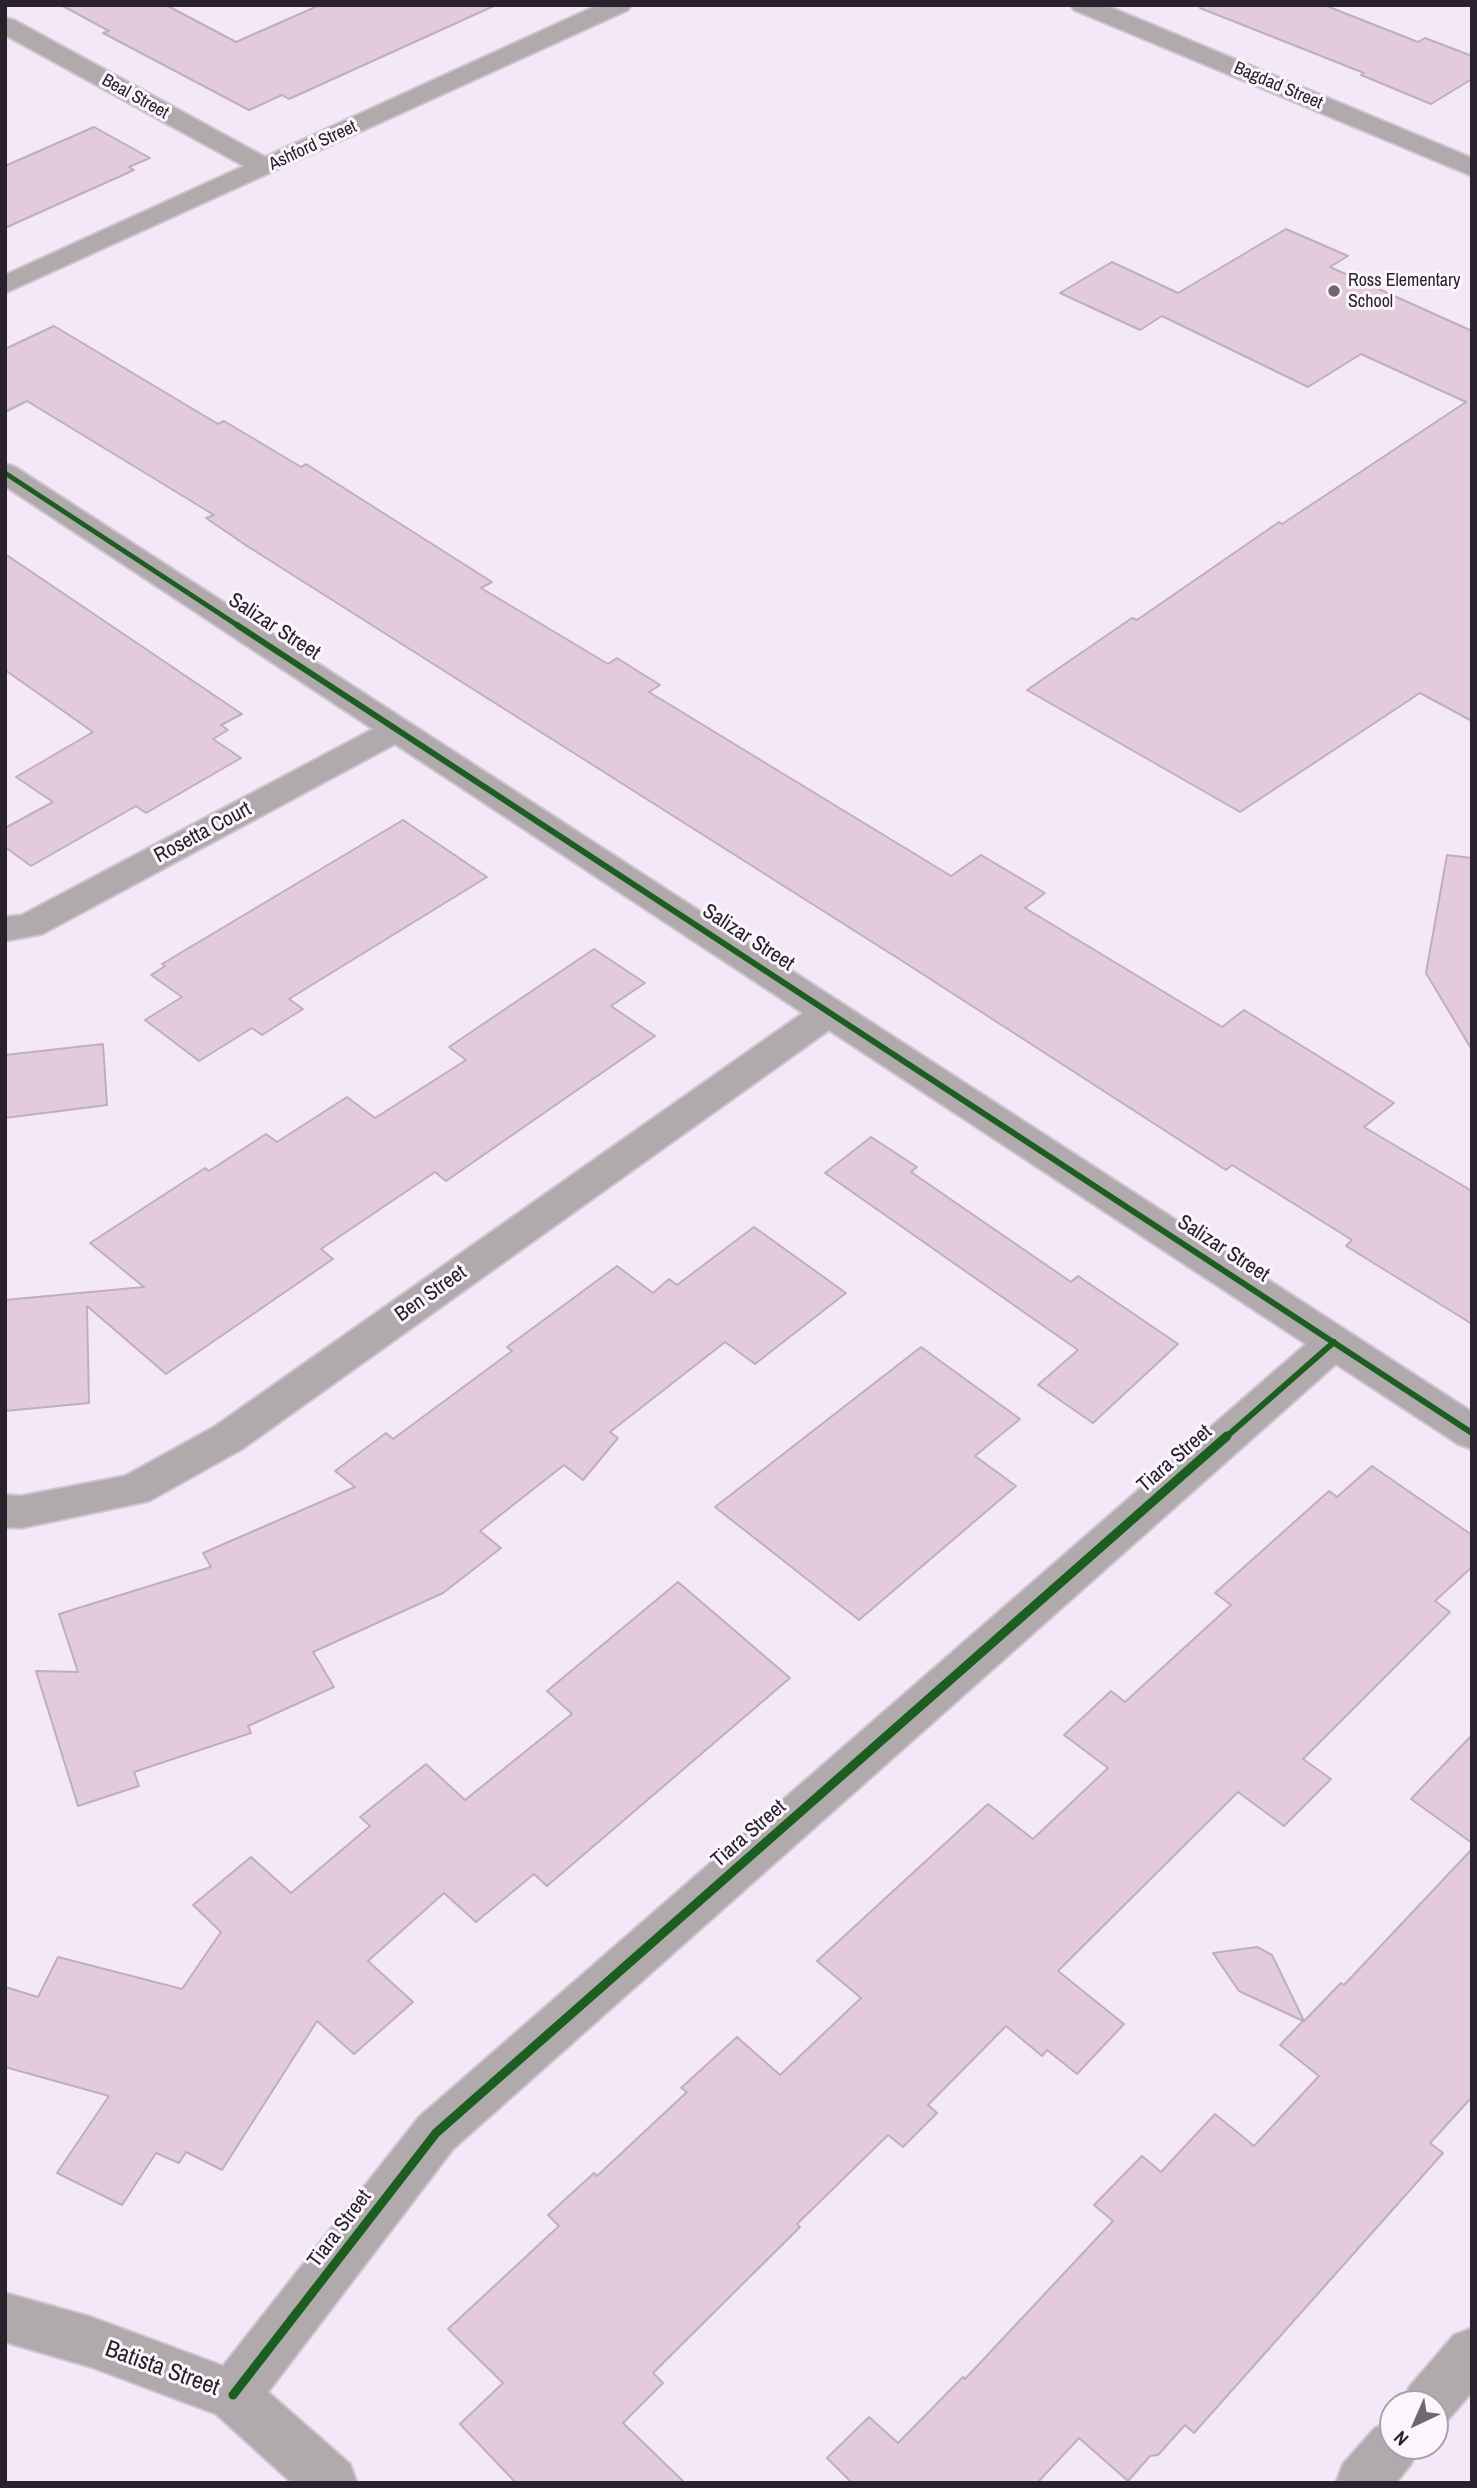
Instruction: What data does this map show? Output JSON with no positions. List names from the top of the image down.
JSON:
{
  "streets": {
    "street": [
      "Bagdad Street",
      "Beal Street",
      "Ashford Street",
      "Salizar Street",
      "Rosetta Court",
      "Ben Street",
      "Tiara Street",
      "Batista Street"
    ]
  },
  "crossings": [
    ["Beal Street", "Ashford Street"],
    ["Salizar Street", "Rosetta Court"],
    ["Salizar Street", "Ben Street"],
    ["Salizar Street", "Tiara Street"],
    ["Tiara Street", "Batista Street"]
  ],
  "places": ["Ross Elementary School"],
  "north": "bottom left"
}
